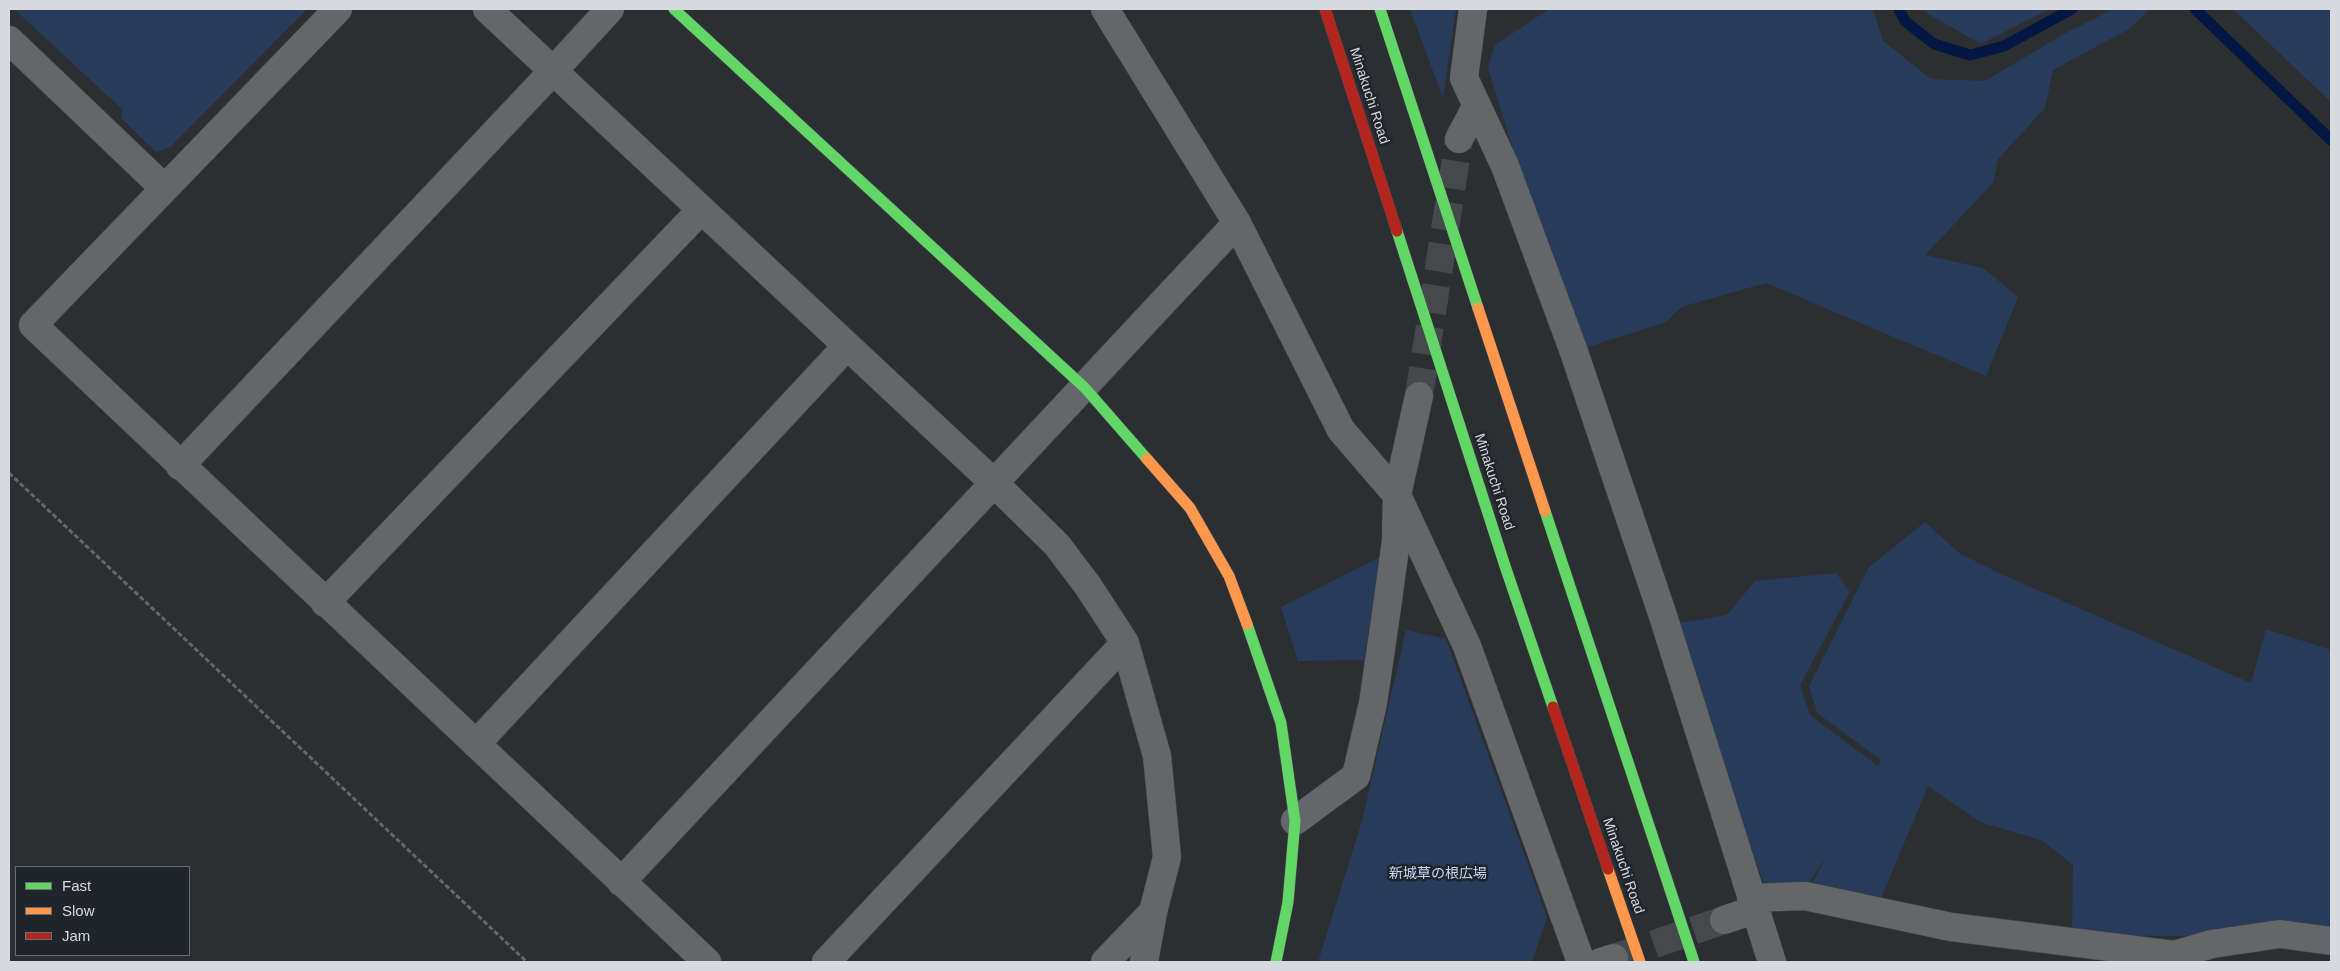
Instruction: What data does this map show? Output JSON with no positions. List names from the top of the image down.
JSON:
{
  "streets": {
    "main road": ["Minakuchi Road"]
  },
  "parks": ["新城草の根広場"],
  "legend": ["Fast", "Slow", "Jam"]
}
